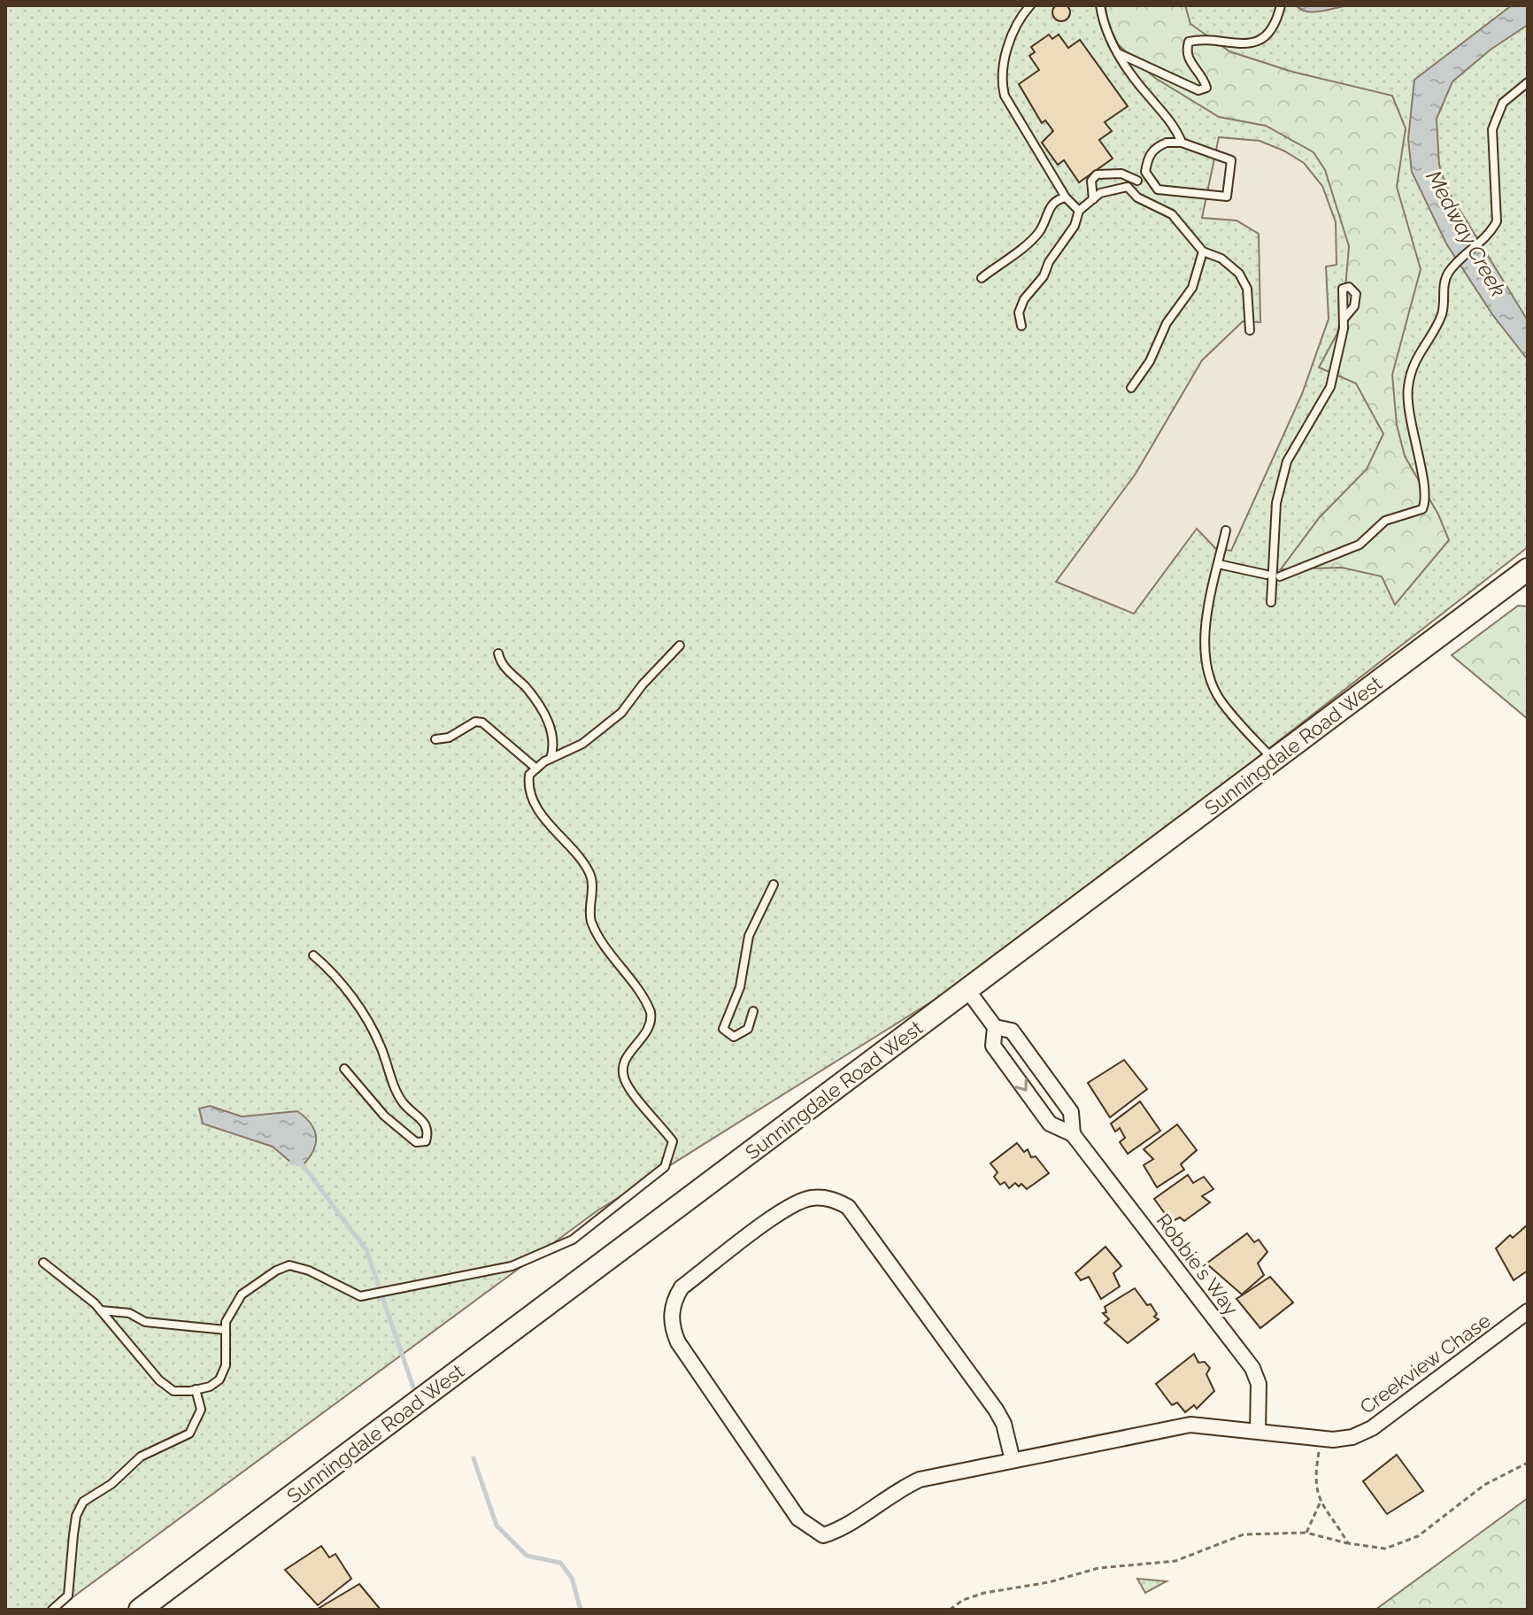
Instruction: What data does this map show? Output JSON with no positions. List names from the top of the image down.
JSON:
{
  "streets": {
    "main road": ["Sunningdale Road West"],
    "street": ["Robbie's Way", "Creekview Chase"]
  },
  "crossings": [
    ["Sunningdale Road West", "Robbie's Way"],
    ["Robbie's Way", "Creekview Chase"]
  ],
  "water": ["Medway Creek"]
}
